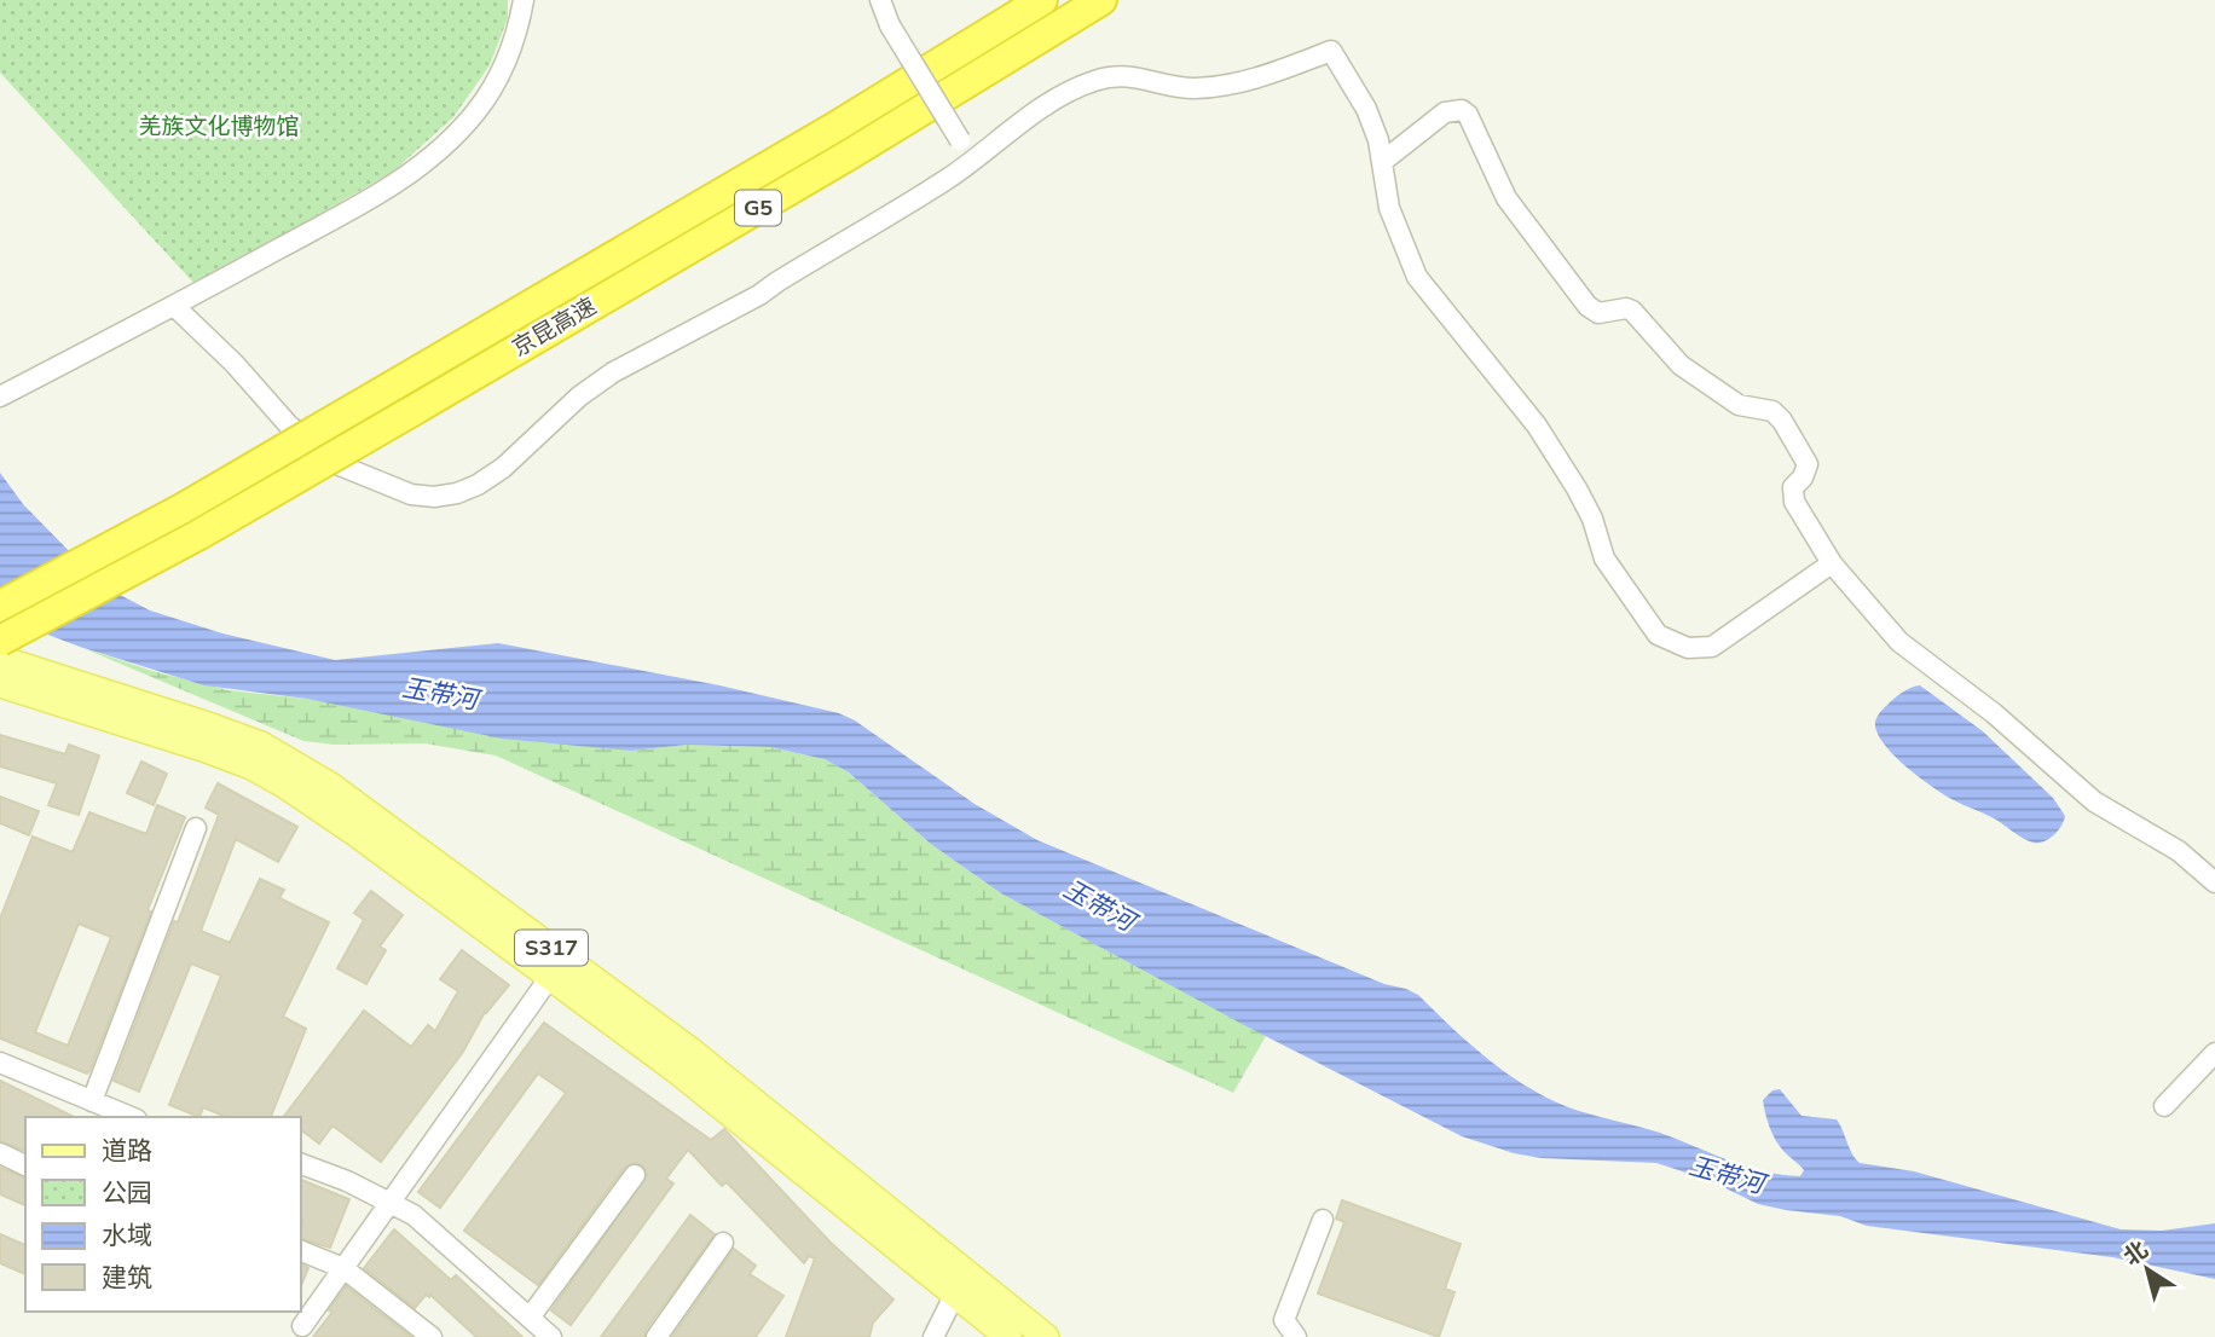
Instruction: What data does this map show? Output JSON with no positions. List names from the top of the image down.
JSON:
{
  "streets": {
    "highway": ["G5", "京昆高速"],
    "main road": ["S317"]
  },
  "water": ["玉带河"],
  "parks": ["羌族文化博物馆"],
  "legend": [
    "道路",
    "公园",
    "水域",
    "建筑"
  ],
  "north": "top left"
}
